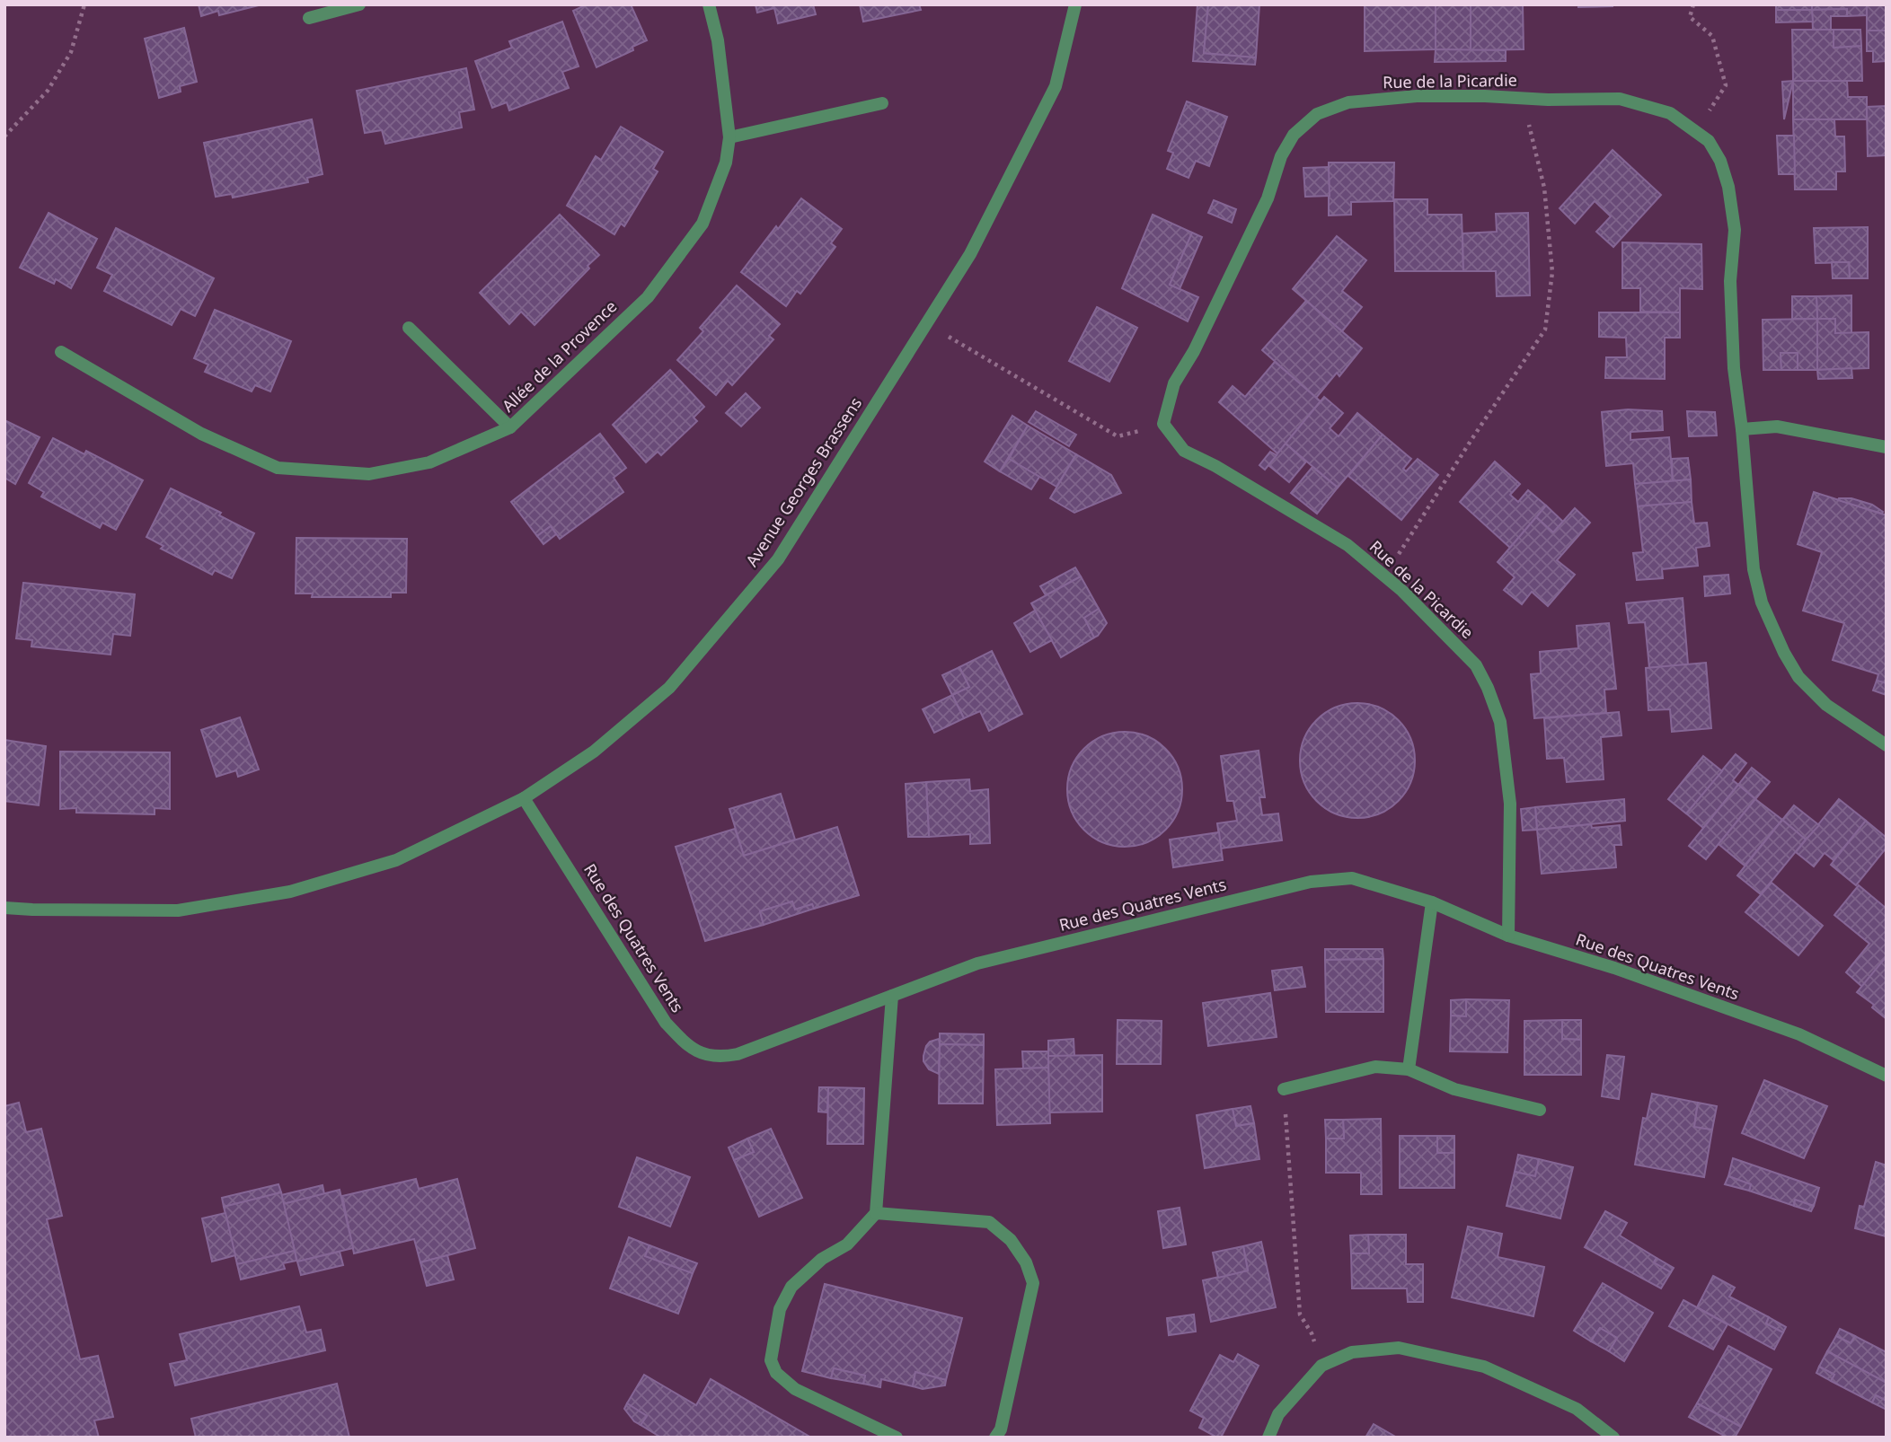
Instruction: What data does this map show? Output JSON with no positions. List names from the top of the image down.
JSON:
{
  "streets": {
    "street": [
      "Rue de la Picardie",
      "Allée de la Provence",
      "Avenue Georges Brassens",
      "Rue des Quatres Vents"
    ]
  },
  "crossings": [
    ["Rue de la Picardie", "Rue des Quatres Vents"],
    ["Avenue Georges Brassens", "Rue des Quatres Vents"]
  ]
}
